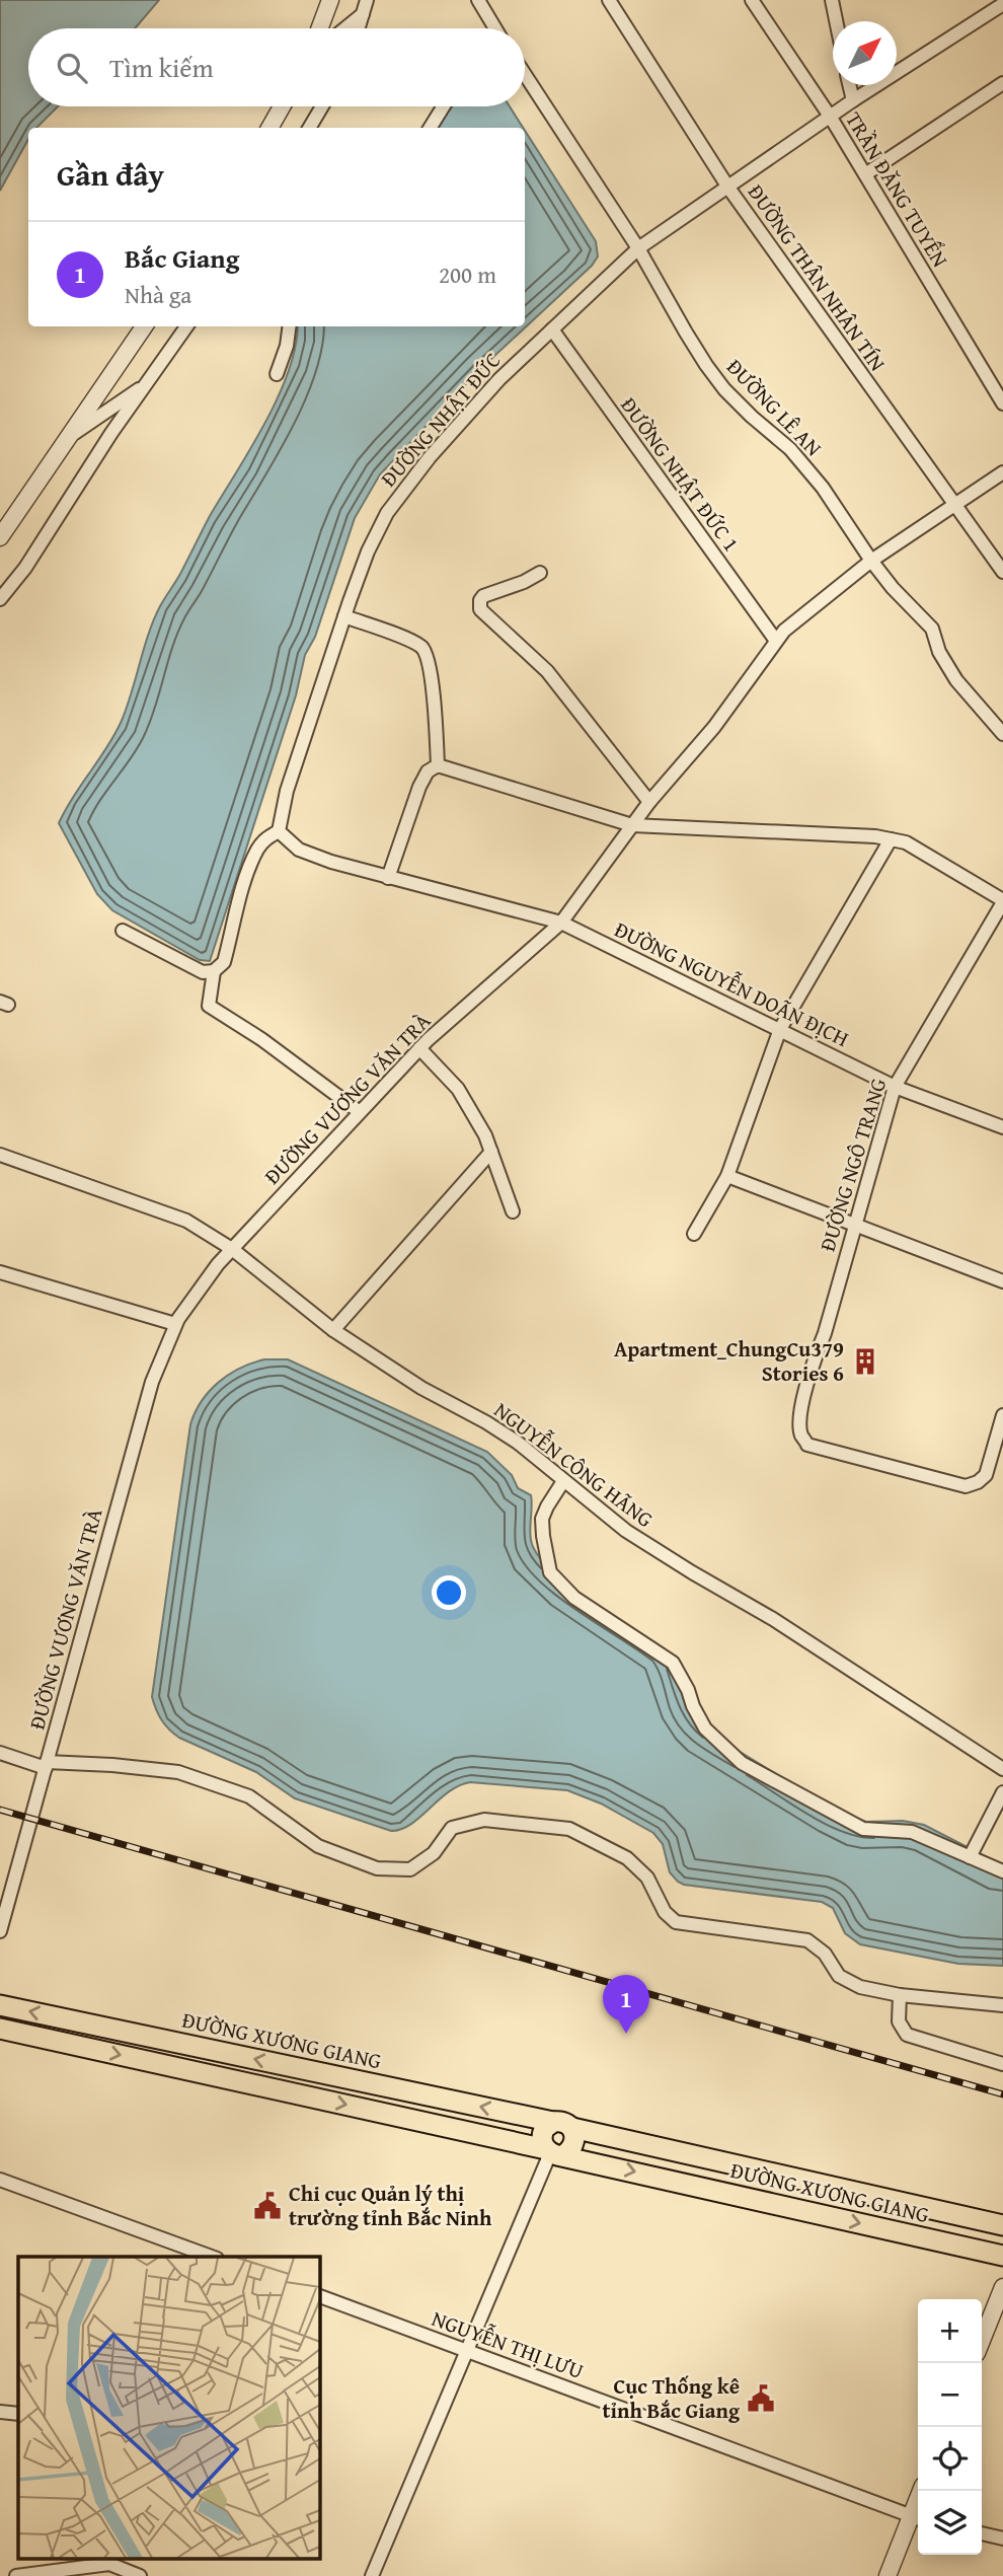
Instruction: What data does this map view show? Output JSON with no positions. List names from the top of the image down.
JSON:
{
  "streets": {
    "main road": ["ĐƯỜNG XƯƠNG GIANG"],
    "street": [
      "TRẦN ĐĂNG TUYỂN",
      "ĐƯỜNG THÂN NHÂN TÍN",
      "ĐƯỜNG LÊ AN",
      "ĐƯỜNG NHẬT ĐỨC",
      "ĐƯỜNG NHẬT ĐỨC 1",
      "ĐƯỜNG NGUYỄN DOÃN ĐỊCH",
      "ĐƯỜNG VƯƠNG VĂN TRÀ",
      "ĐƯỜNG NGÔ TRANG",
      "NGUYỄN CÔNG HÃNG",
      "NGUYỄN THỊ LƯU"
    ]
  },
  "crossings": [
    ["TRẦN ĐĂNG TUYỂN", "ĐƯỜNG NHẬT ĐỨC"],
    ["ĐƯỜNG THÂN NHÂN TÍN", "ĐƯỜNG NHẬT ĐỨC"],
    ["ĐƯỜNG THÂN NHÂN TÍN", "ĐƯỜNG VƯƠNG VĂN TRÀ"],
    ["ĐƯỜNG LÊ AN", "ĐƯỜNG NHẬT ĐỨC"],
    ["ĐƯỜNG LÊ AN", "ĐƯỜNG VƯƠNG VĂN TRÀ"],
    ["ĐƯỜNG NHẬT ĐỨC", "ĐƯỜNG NHẬT ĐỨC 1"],
    ["ĐƯỜNG NHẬT ĐỨC 1", "ĐƯỜNG VƯƠNG VĂN TRÀ"],
    ["ĐƯỜNG NGUYỄN DOÃN ĐỊCH", "ĐƯỜNG VƯƠNG VĂN TRÀ"],
    ["ĐƯỜNG NGUYỄN DOÃN ĐỊCH", "ĐƯỜNG NGÔ TRANG"],
    ["ĐƯỜNG VƯƠNG VĂN TRÀ", "NGUYỄN CÔNG HÃNG"]
  ],
  "places": {
    "building": ["Apartment_ChungCu379 Stories 6"],
    "public building": ["Chi cục Quản lý thị trường tỉnh Bắc Ninh", "Cục Thống kê tỉnh Bắc Giang"]
  },
  "north": "top right",
  "page": {
    "search": "Tìm kiếm",
    "heading": "Gần đây",
    "list": [
      {
        "mark": "1",
        "name": "Bắc Giang",
        "note": "Nhà ga",
        "value": "200 m"
      }
    ],
    "pins": "1",
    "map_buttons": ["+", "−"]
  }
}
